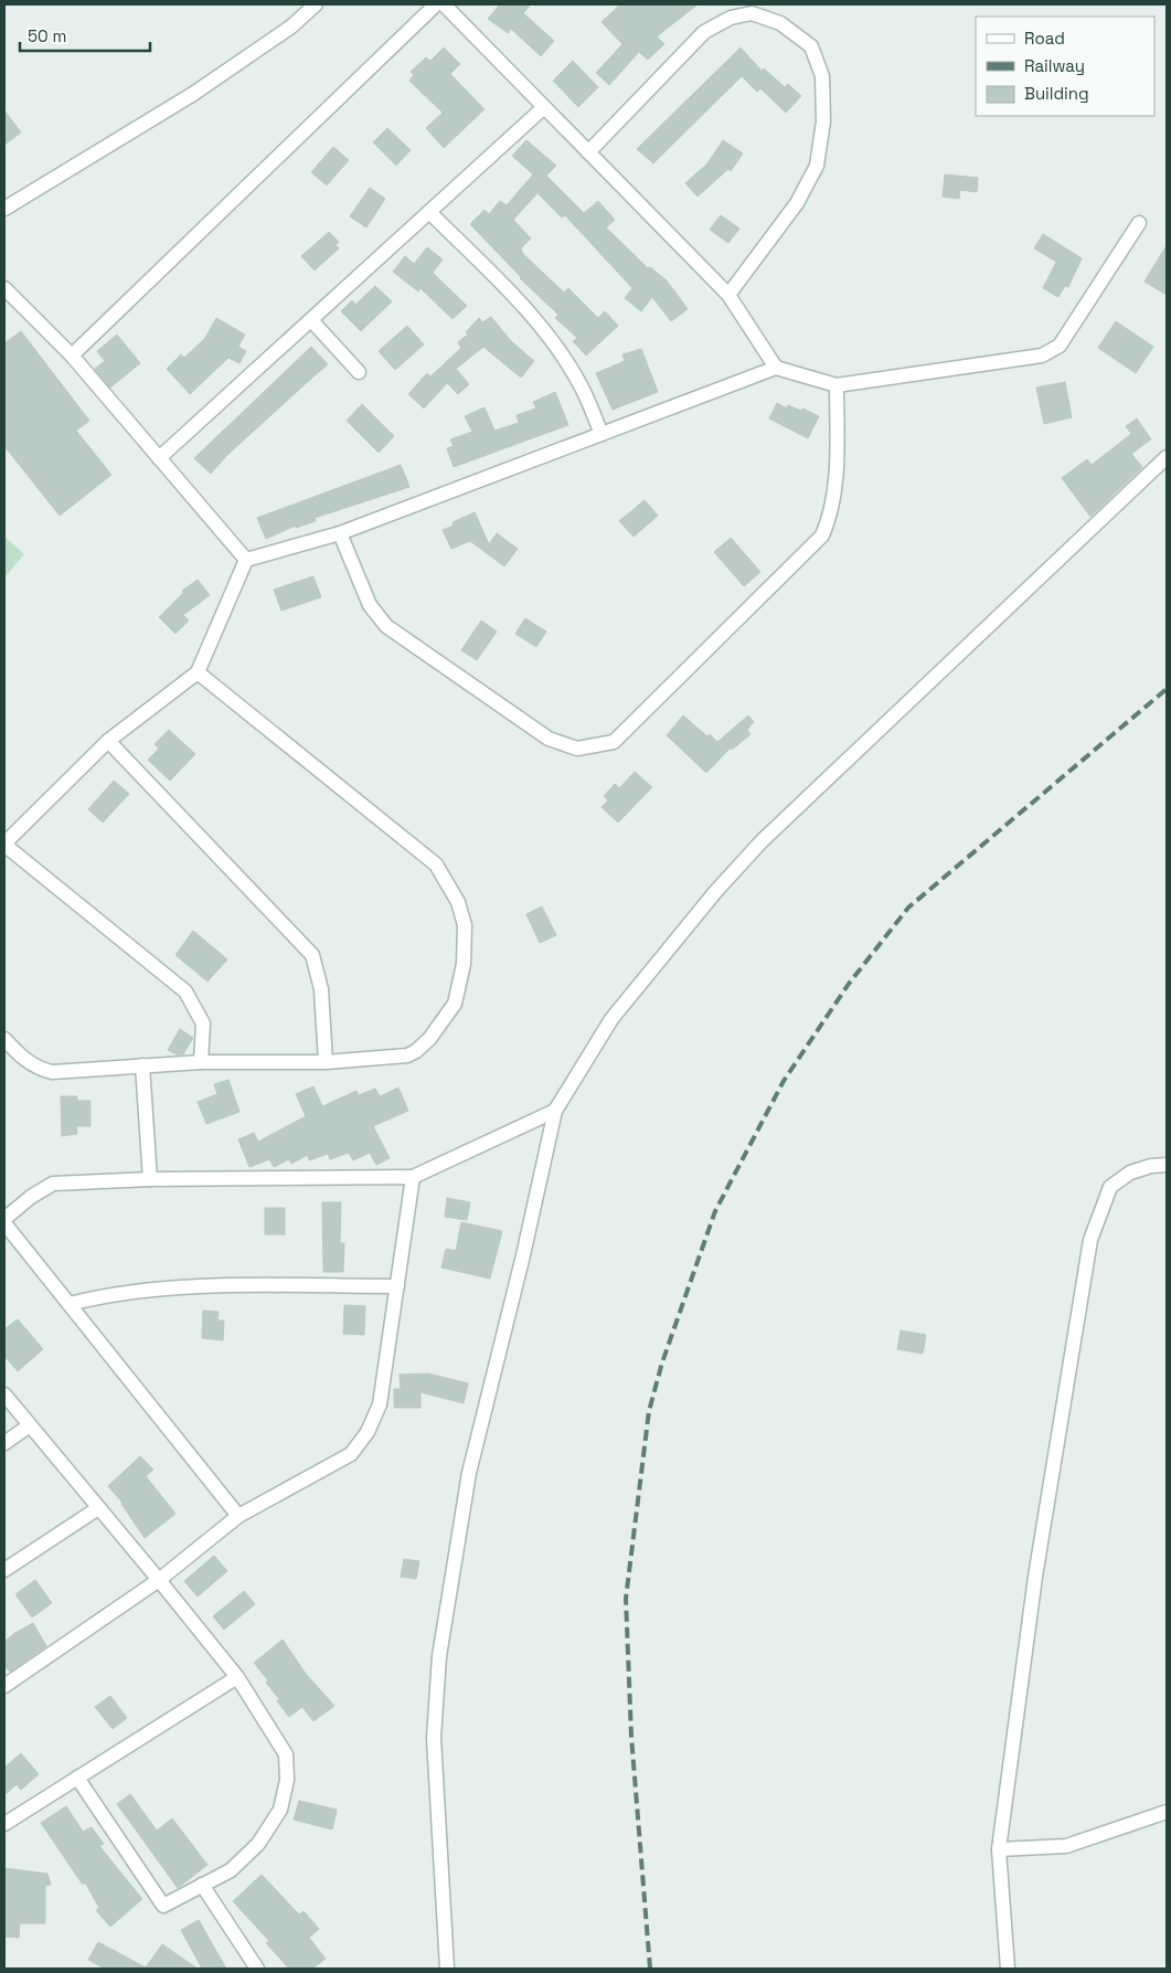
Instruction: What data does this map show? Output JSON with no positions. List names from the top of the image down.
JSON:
{
  "legend": ["Road", "Railway", "Building"],
  "scale_bar": "50 m"
}
